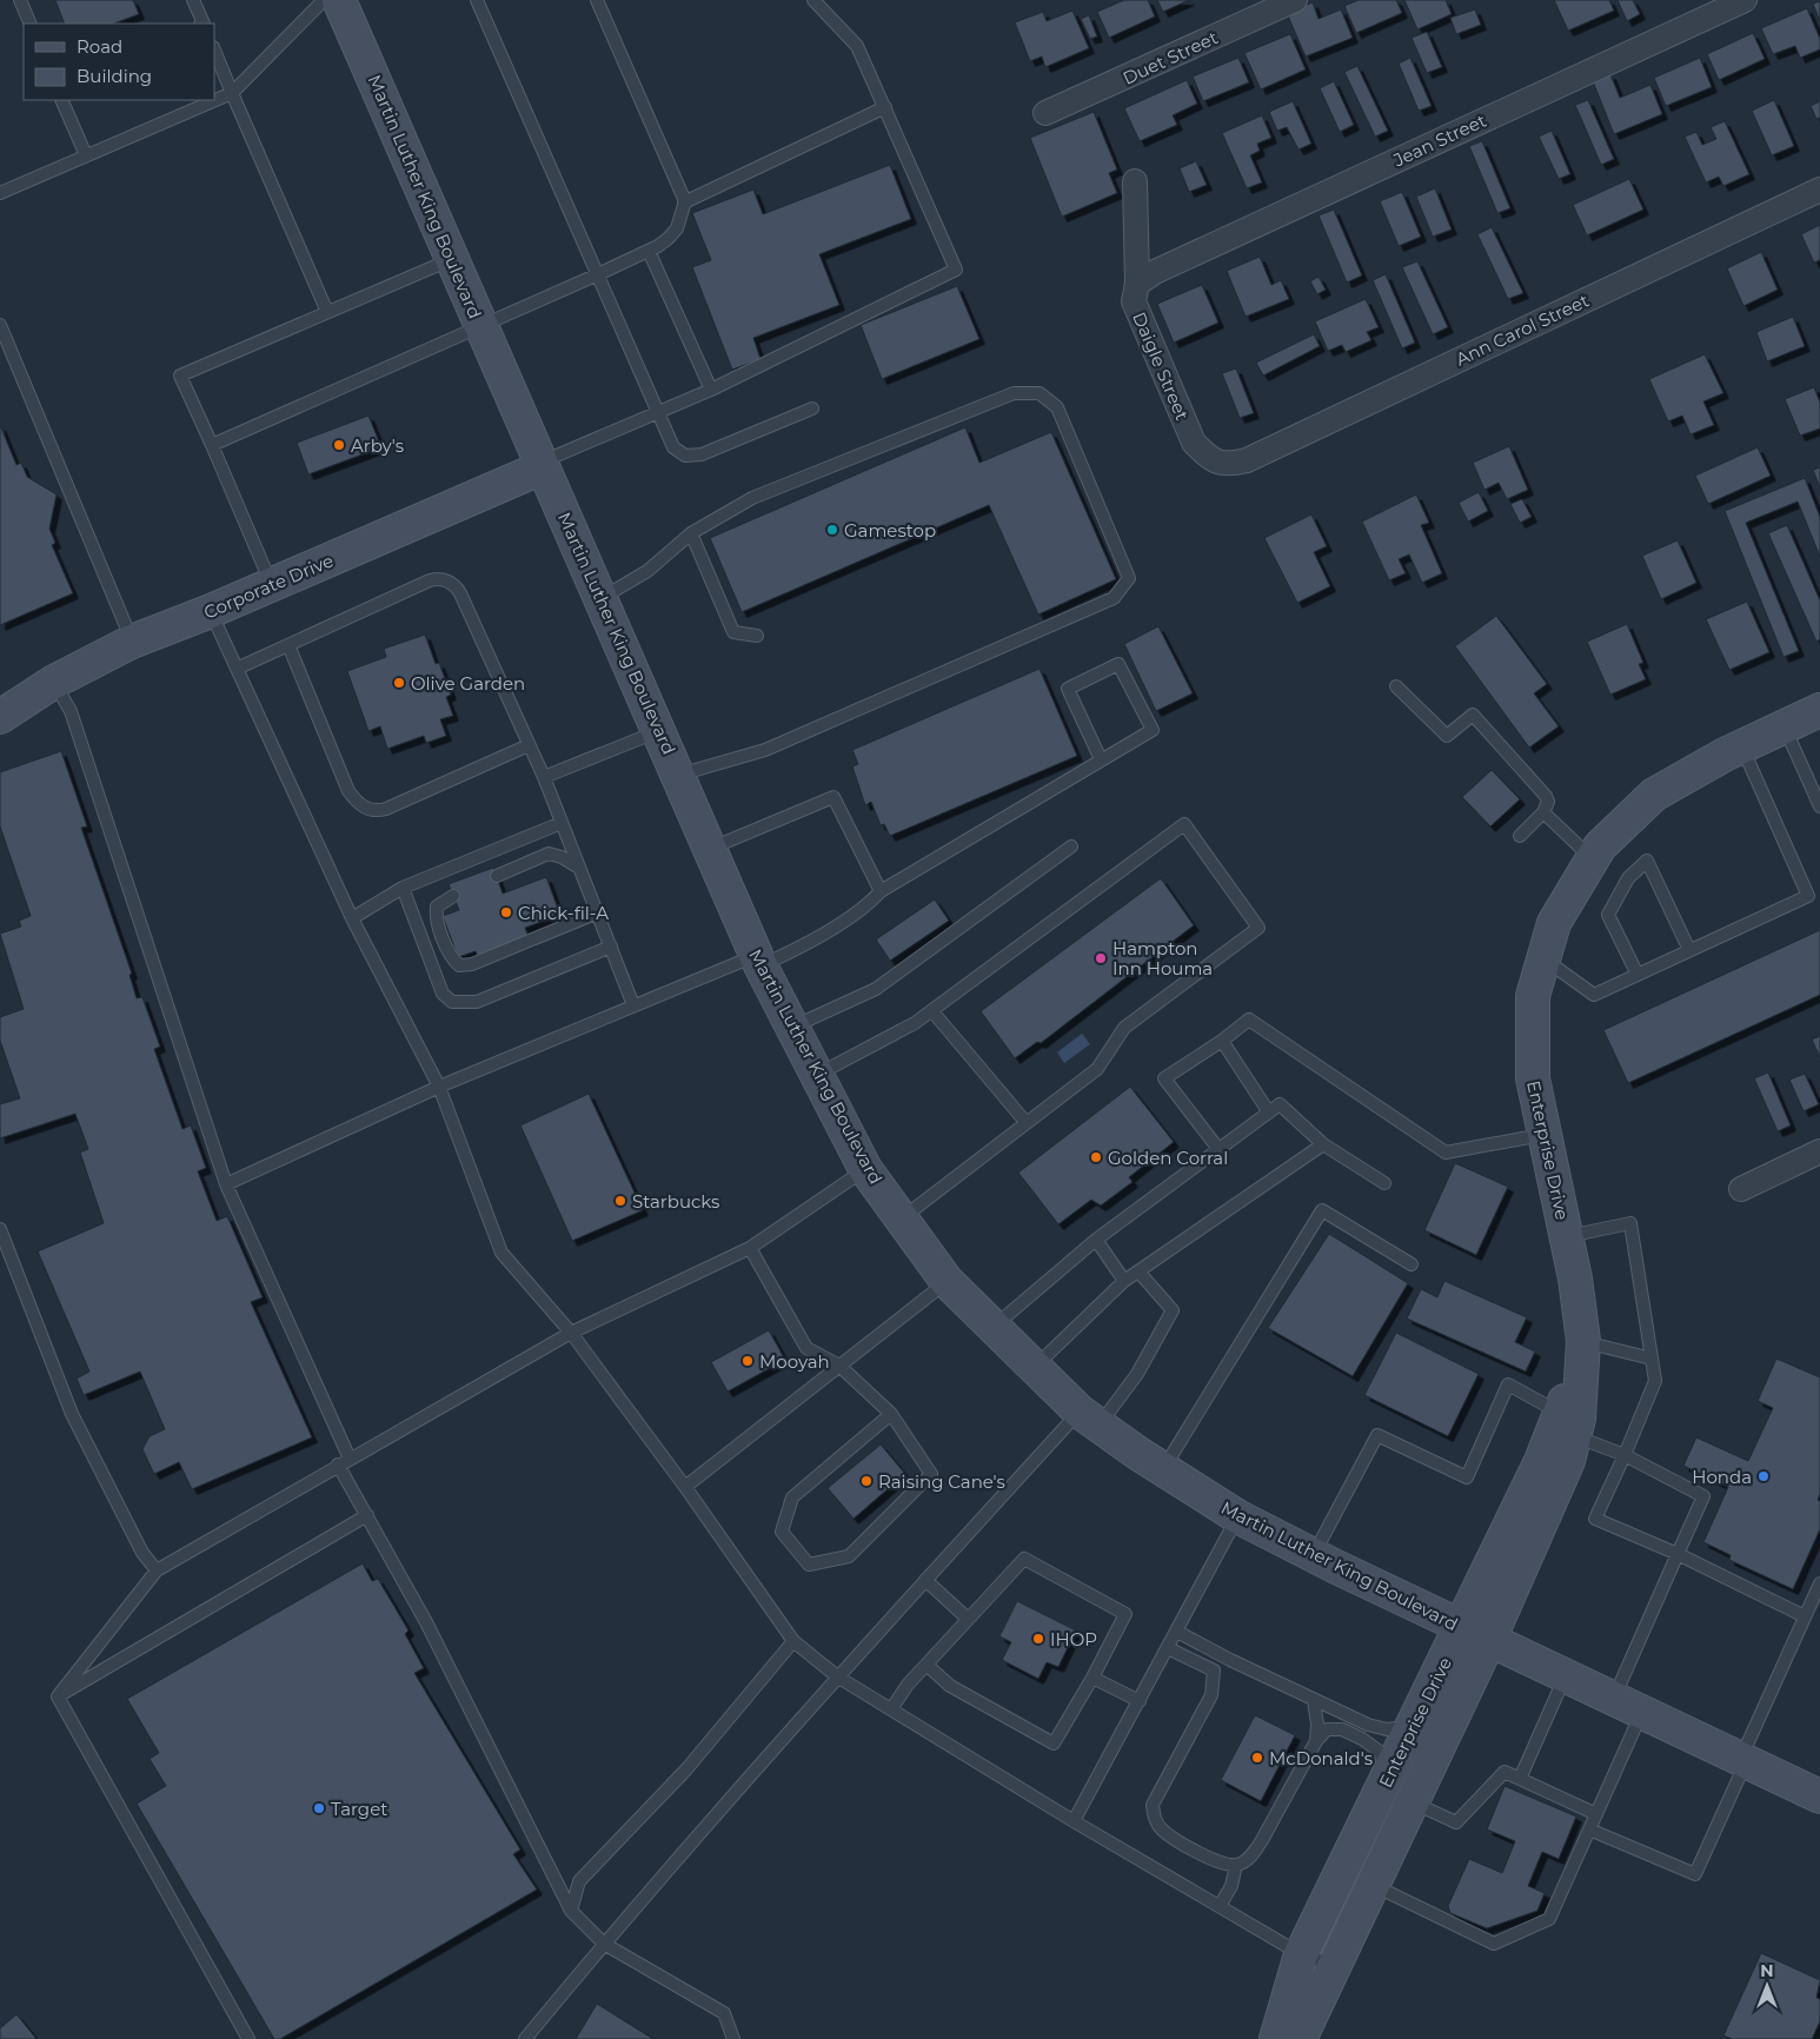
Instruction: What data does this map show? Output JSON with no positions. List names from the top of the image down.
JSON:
{
  "streets": {
    "street": [
      "Duet Street",
      "Jean Street",
      "Martin Luther King Boulevard",
      "Ann Carol Street",
      "Daigle Street",
      "Corporate Drive",
      "Enterprise Drive"
    ]
  },
  "crossings": [
    ["Jean Street", "Daigle Street"],
    ["Martin Luther King Boulevard", "Corporate Drive"],
    ["Martin Luther King Boulevard", "Enterprise Drive"],
    ["Ann Carol Street", "Daigle Street"]
  ],
  "places": [
    "Arby's",
    "Gamestop",
    "Olive Garden",
    "Chick-fil-A",
    "Hampton Inn Houma",
    "Golden Corral",
    "Starbucks",
    "Mooyah",
    "Honda",
    "Raising Cane's",
    "IHOP",
    "McDonald's",
    "Target"
  ],
  "legend": ["Road", "Building"],
  "north": "top"
}
